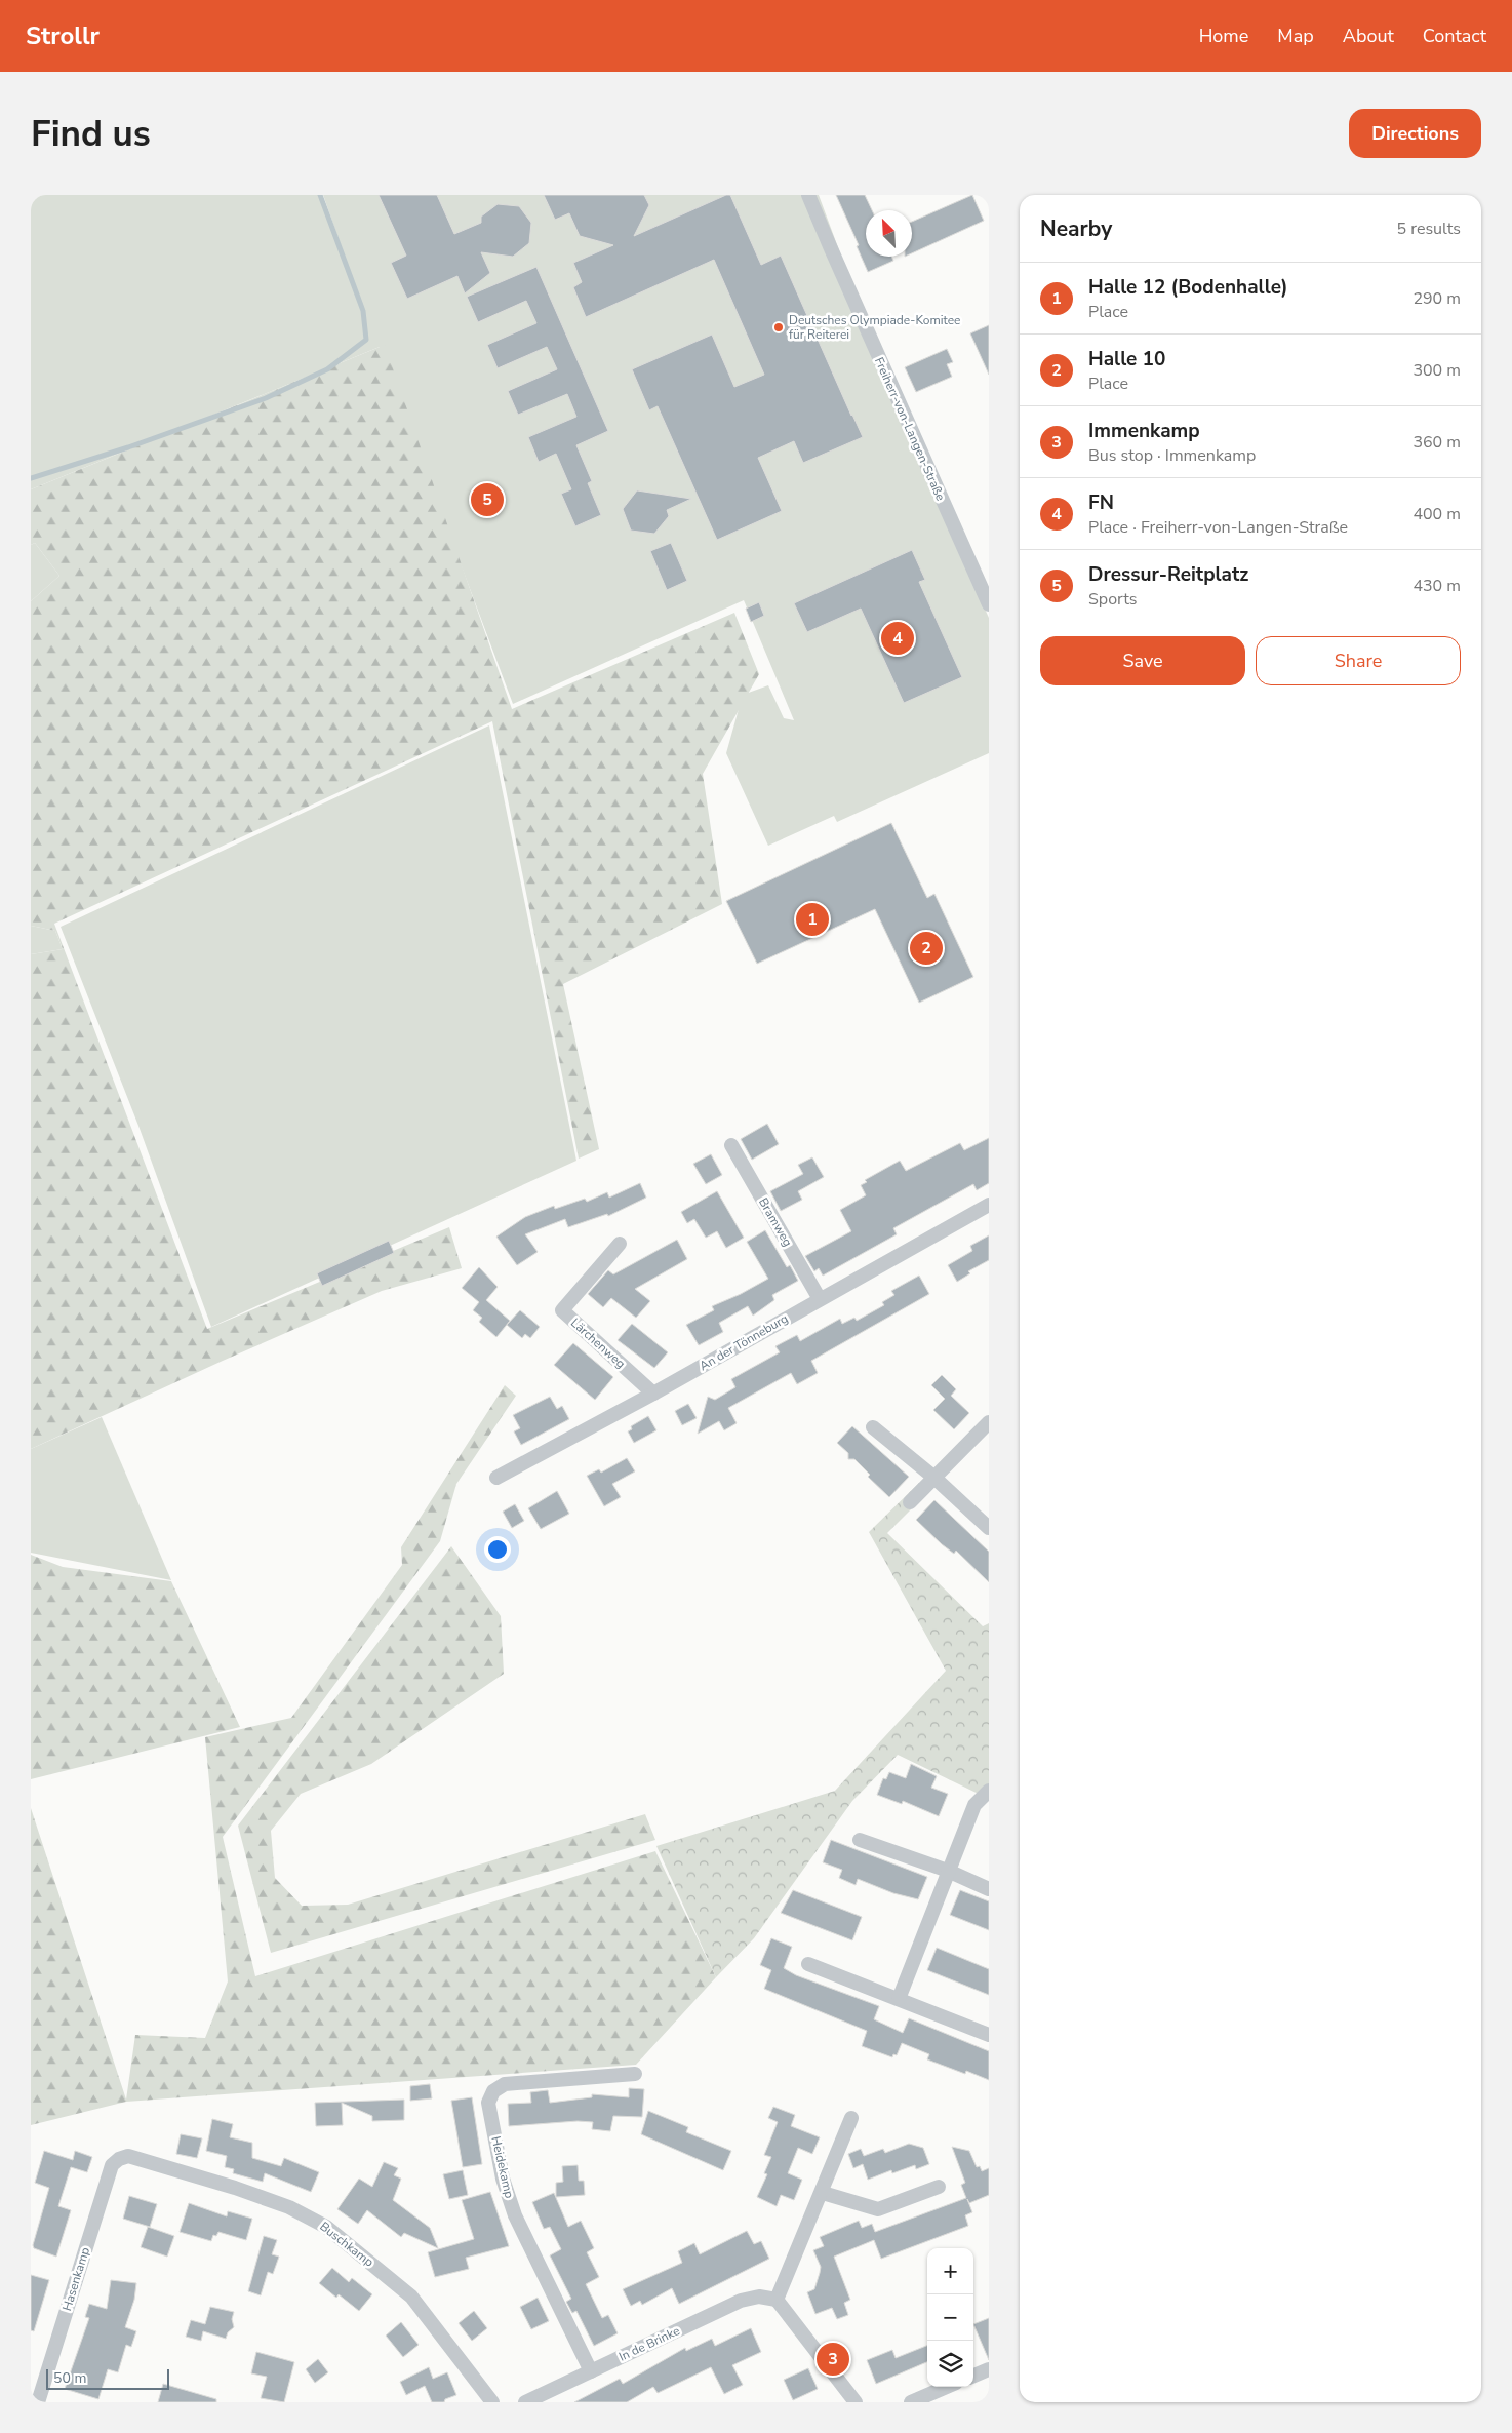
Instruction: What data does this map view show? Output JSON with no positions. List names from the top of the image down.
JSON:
{
  "streets": {
    "street": [
      "Freiherr-von-Langen-Straße",
      "Bramweg",
      "An der Tönneburg",
      "Lärchenweg",
      "Heidekamp",
      "Buschkamp",
      "Hasenkamp",
      "In de Brinke"
    ]
  },
  "crossings": [
    ["Bramweg", "An der Tönneburg"],
    ["An der Tönneburg", "Lärchenweg"],
    ["Heidekamp", "In de Brinke"],
    ["Buschkamp", "Hasenkamp"]
  ],
  "places": ["Deutsches Olympiade-Komitee für Reiterei"],
  "scale_bar": "50 m",
  "north": "top left",
  "page": {
    "header": "Strollr",
    "nav": [
      "Home",
      "Map",
      "About",
      "Contact"
    ],
    "buttons": [
      "Directions",
      ["Save", "Share"]
    ],
    "title": "Find us",
    "heading": ["Nearby", "5 results"],
    "list": [
      {
        "mark": "1",
        "name": "Halle 12 (Bodenhalle)",
        "note": "Place",
        "value": "290 m"
      },
      {
        "mark": "2",
        "name": "Halle 10",
        "note": "Place",
        "value": "300 m"
      },
      {
        "mark": "3",
        "name": "Immenkamp",
        "note": "Bus stop · Immenkamp",
        "value": "360 m"
      },
      {
        "mark": "4",
        "name": "FN",
        "note": "Place · Freiherr-von-Langen-Straße",
        "value": "400 m"
      },
      {
        "mark": "5",
        "name": "Dressur-Reitplatz",
        "note": "Sports",
        "value": "430 m"
      }
    ],
    "pins": [
      "5",
      "4",
      "1",
      "2",
      "3"
    ],
    "map_buttons": ["+", "−"],
    "scale": "50 m"
  }
}
